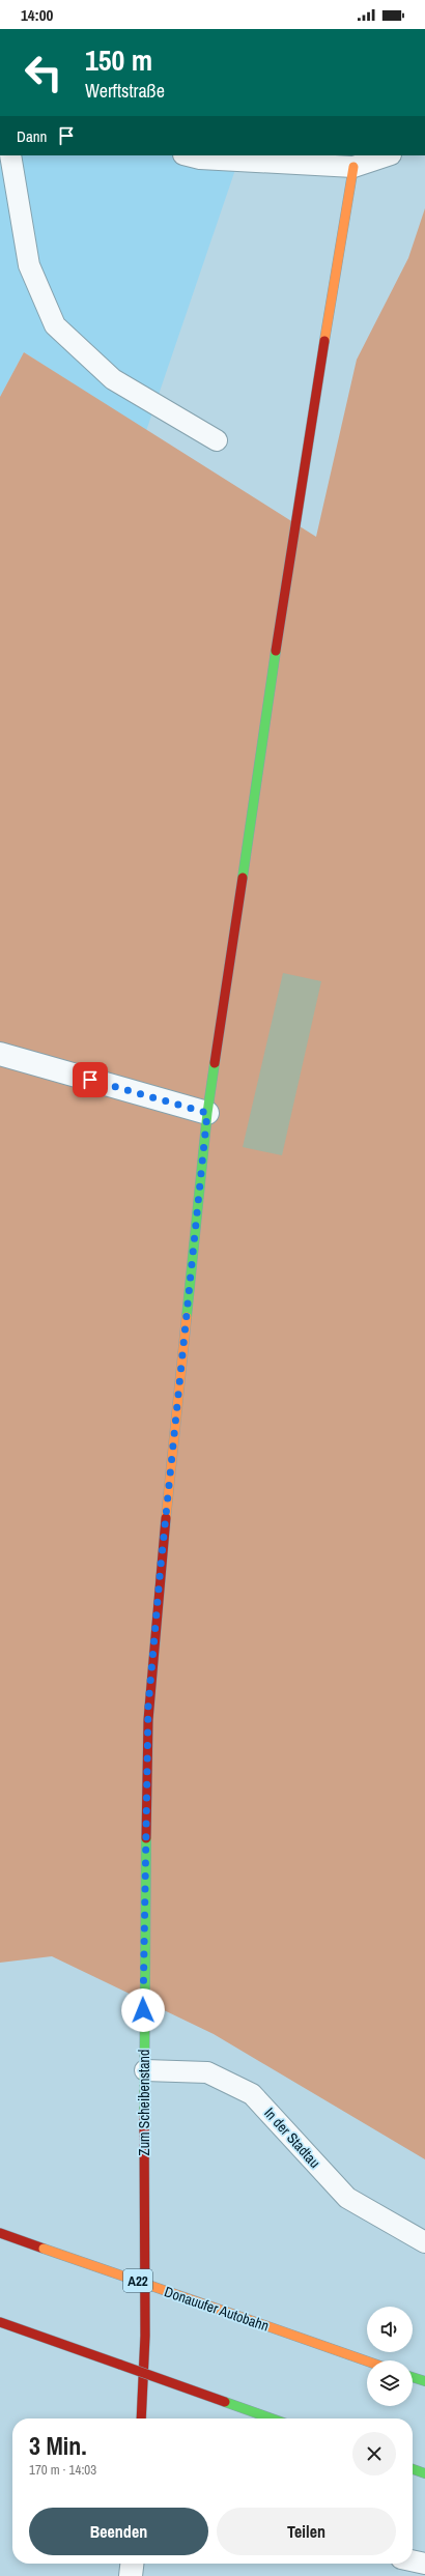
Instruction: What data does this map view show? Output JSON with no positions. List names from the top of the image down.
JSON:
{
  "streets": {
    "main road": ["Zum Scheibenstand", "A22", "Donauufer Autobahn"],
    "lane": ["In der Stadtau"]
  },
  "crossings": [
    ["Zum Scheibenstand", "In der Stadtau"]
  ],
  "page": {
    "status": "14:00",
    "turn": ["150 m", "Werftstraße"],
    "then": "Dann",
    "heading": ["3 Min.", "170 m · 14:03"],
    "buttons": ["Beenden", "Teilen"]
  }
}
